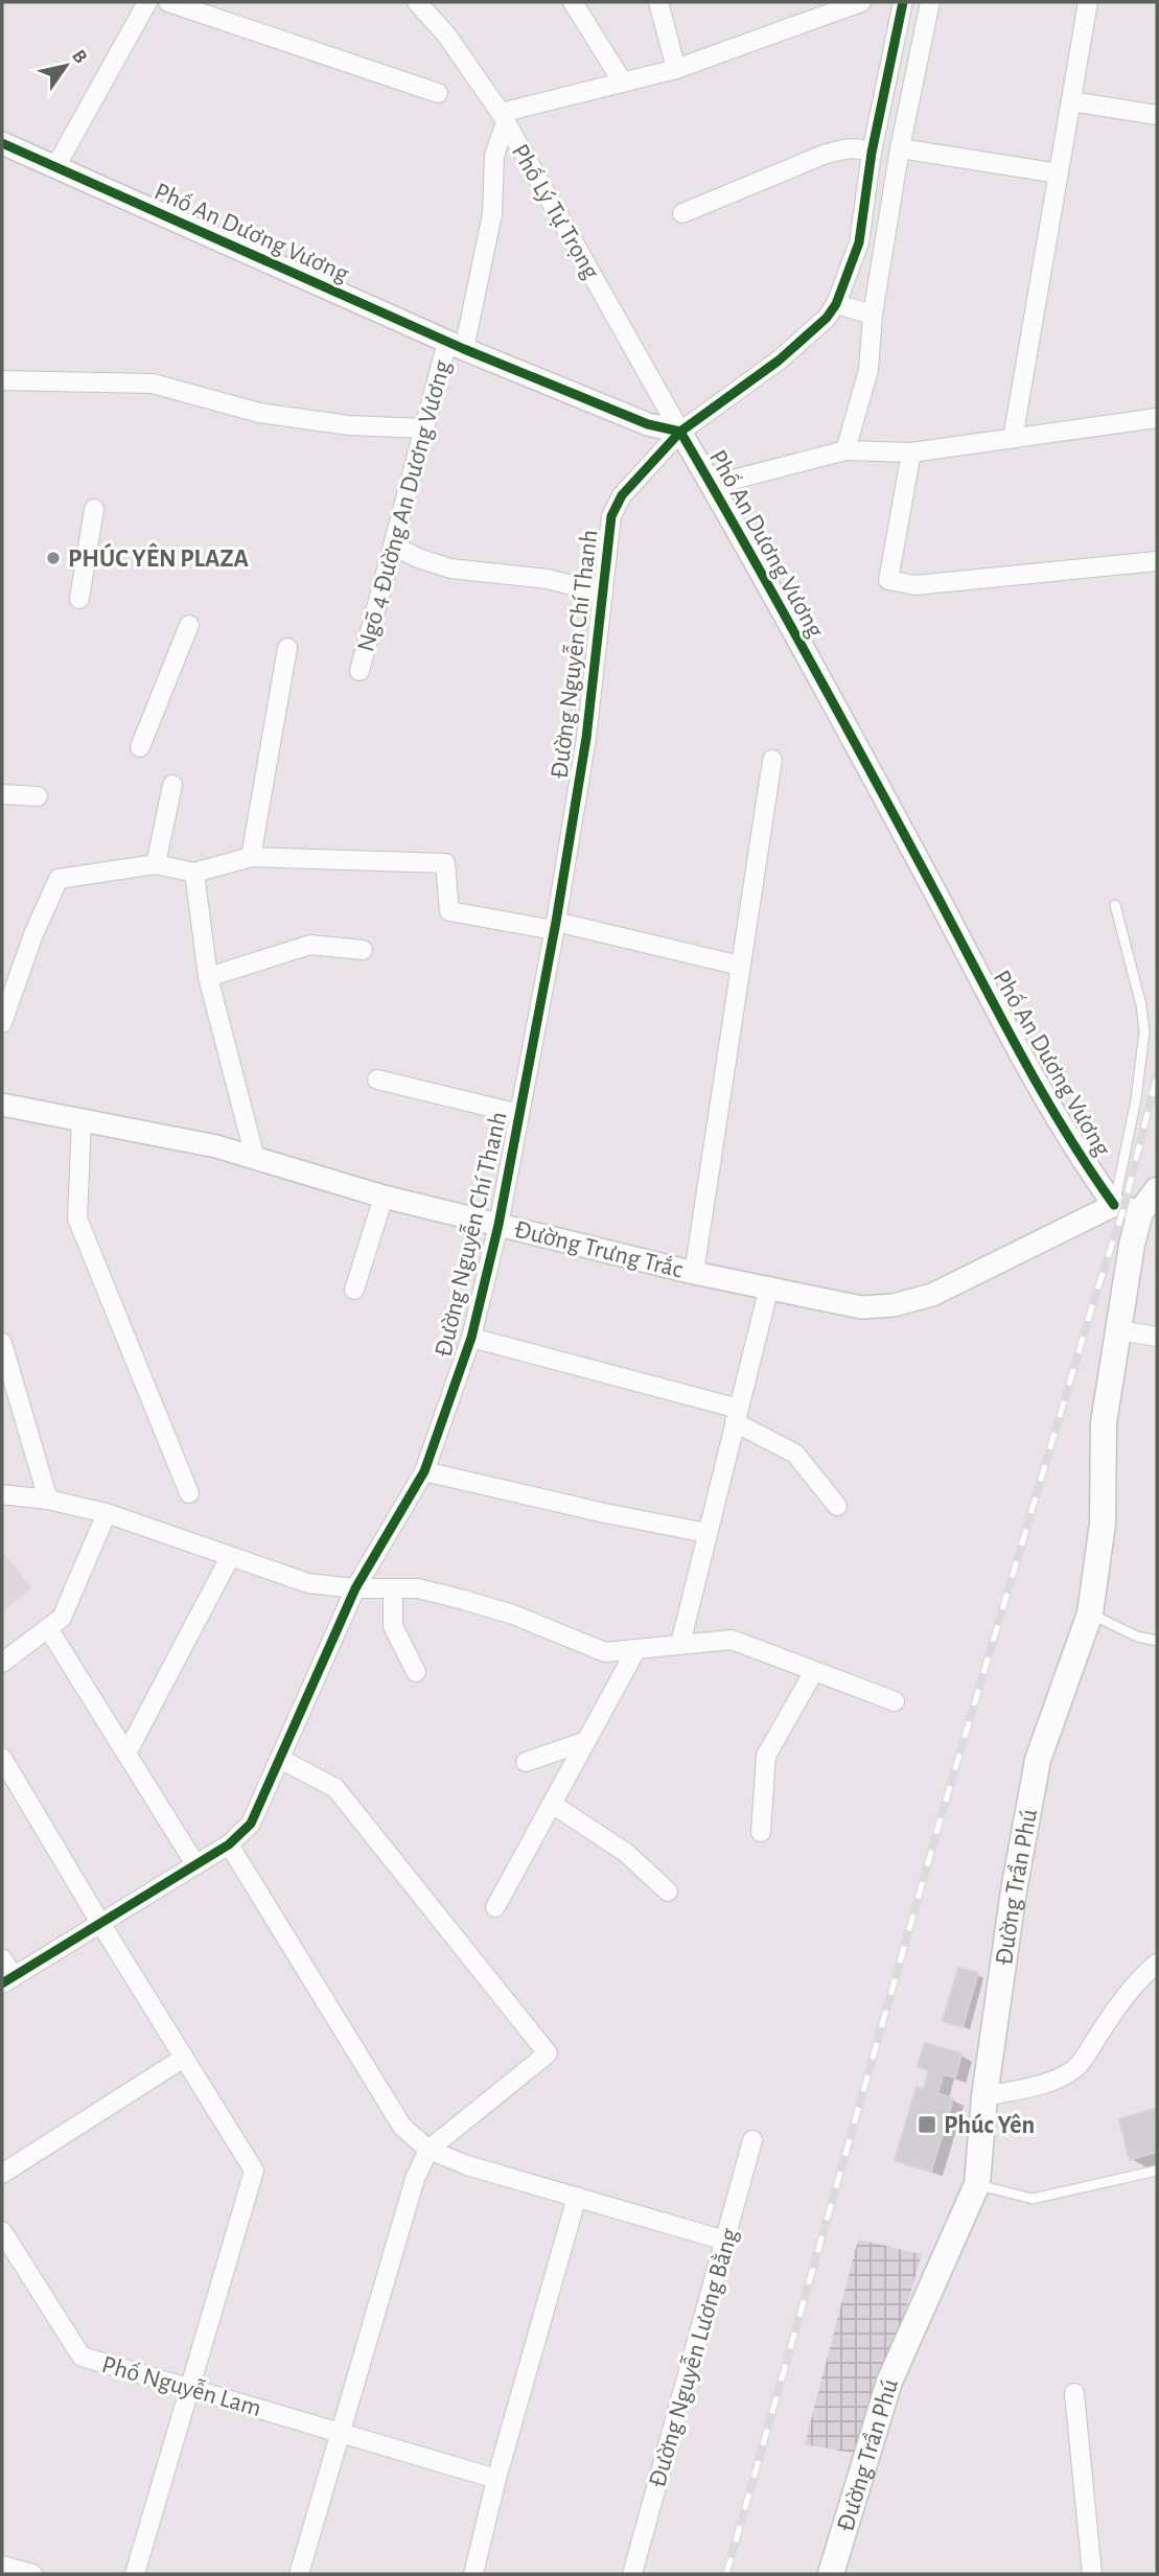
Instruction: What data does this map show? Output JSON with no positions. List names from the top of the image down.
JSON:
{
  "streets": {
    "main road": ["Đường Trần Phú"],
    "street": [
      "Phố Lý Tự Trọng",
      "Phố An Dương Vương",
      "Ngõ 4 Đường An Dương Vương",
      "Đường Nguyễn Chí Thanh",
      "Đường Trưng Trắc",
      "Đường Nguyễn Lương Bằng",
      "Phố Nguyễn Lam"
    ]
  },
  "crossings": [
    ["Phố Lý Tự Trọng", "Phố An Dương Vương"],
    ["Phố Lý Tự Trọng", "Ngõ 4 Đường An Dương Vương"],
    ["Phố Lý Tự Trọng", "Đường Nguyễn Chí Thanh"],
    ["Phố An Dương Vương", "Ngõ 4 Đường An Dương Vương"],
    ["Phố An Dương Vương", "Đường Nguyễn Chí Thanh"],
    ["Phố An Dương Vương", "Đường Trưng Trắc"],
    ["Đường Nguyễn Chí Thanh", "Đường Trưng Trắc"]
  ],
  "places": {
    "other": ["PHÚC YÊN PLAZA"],
    "transit": ["Phúc Yên"]
  },
  "north": "top right"
}
